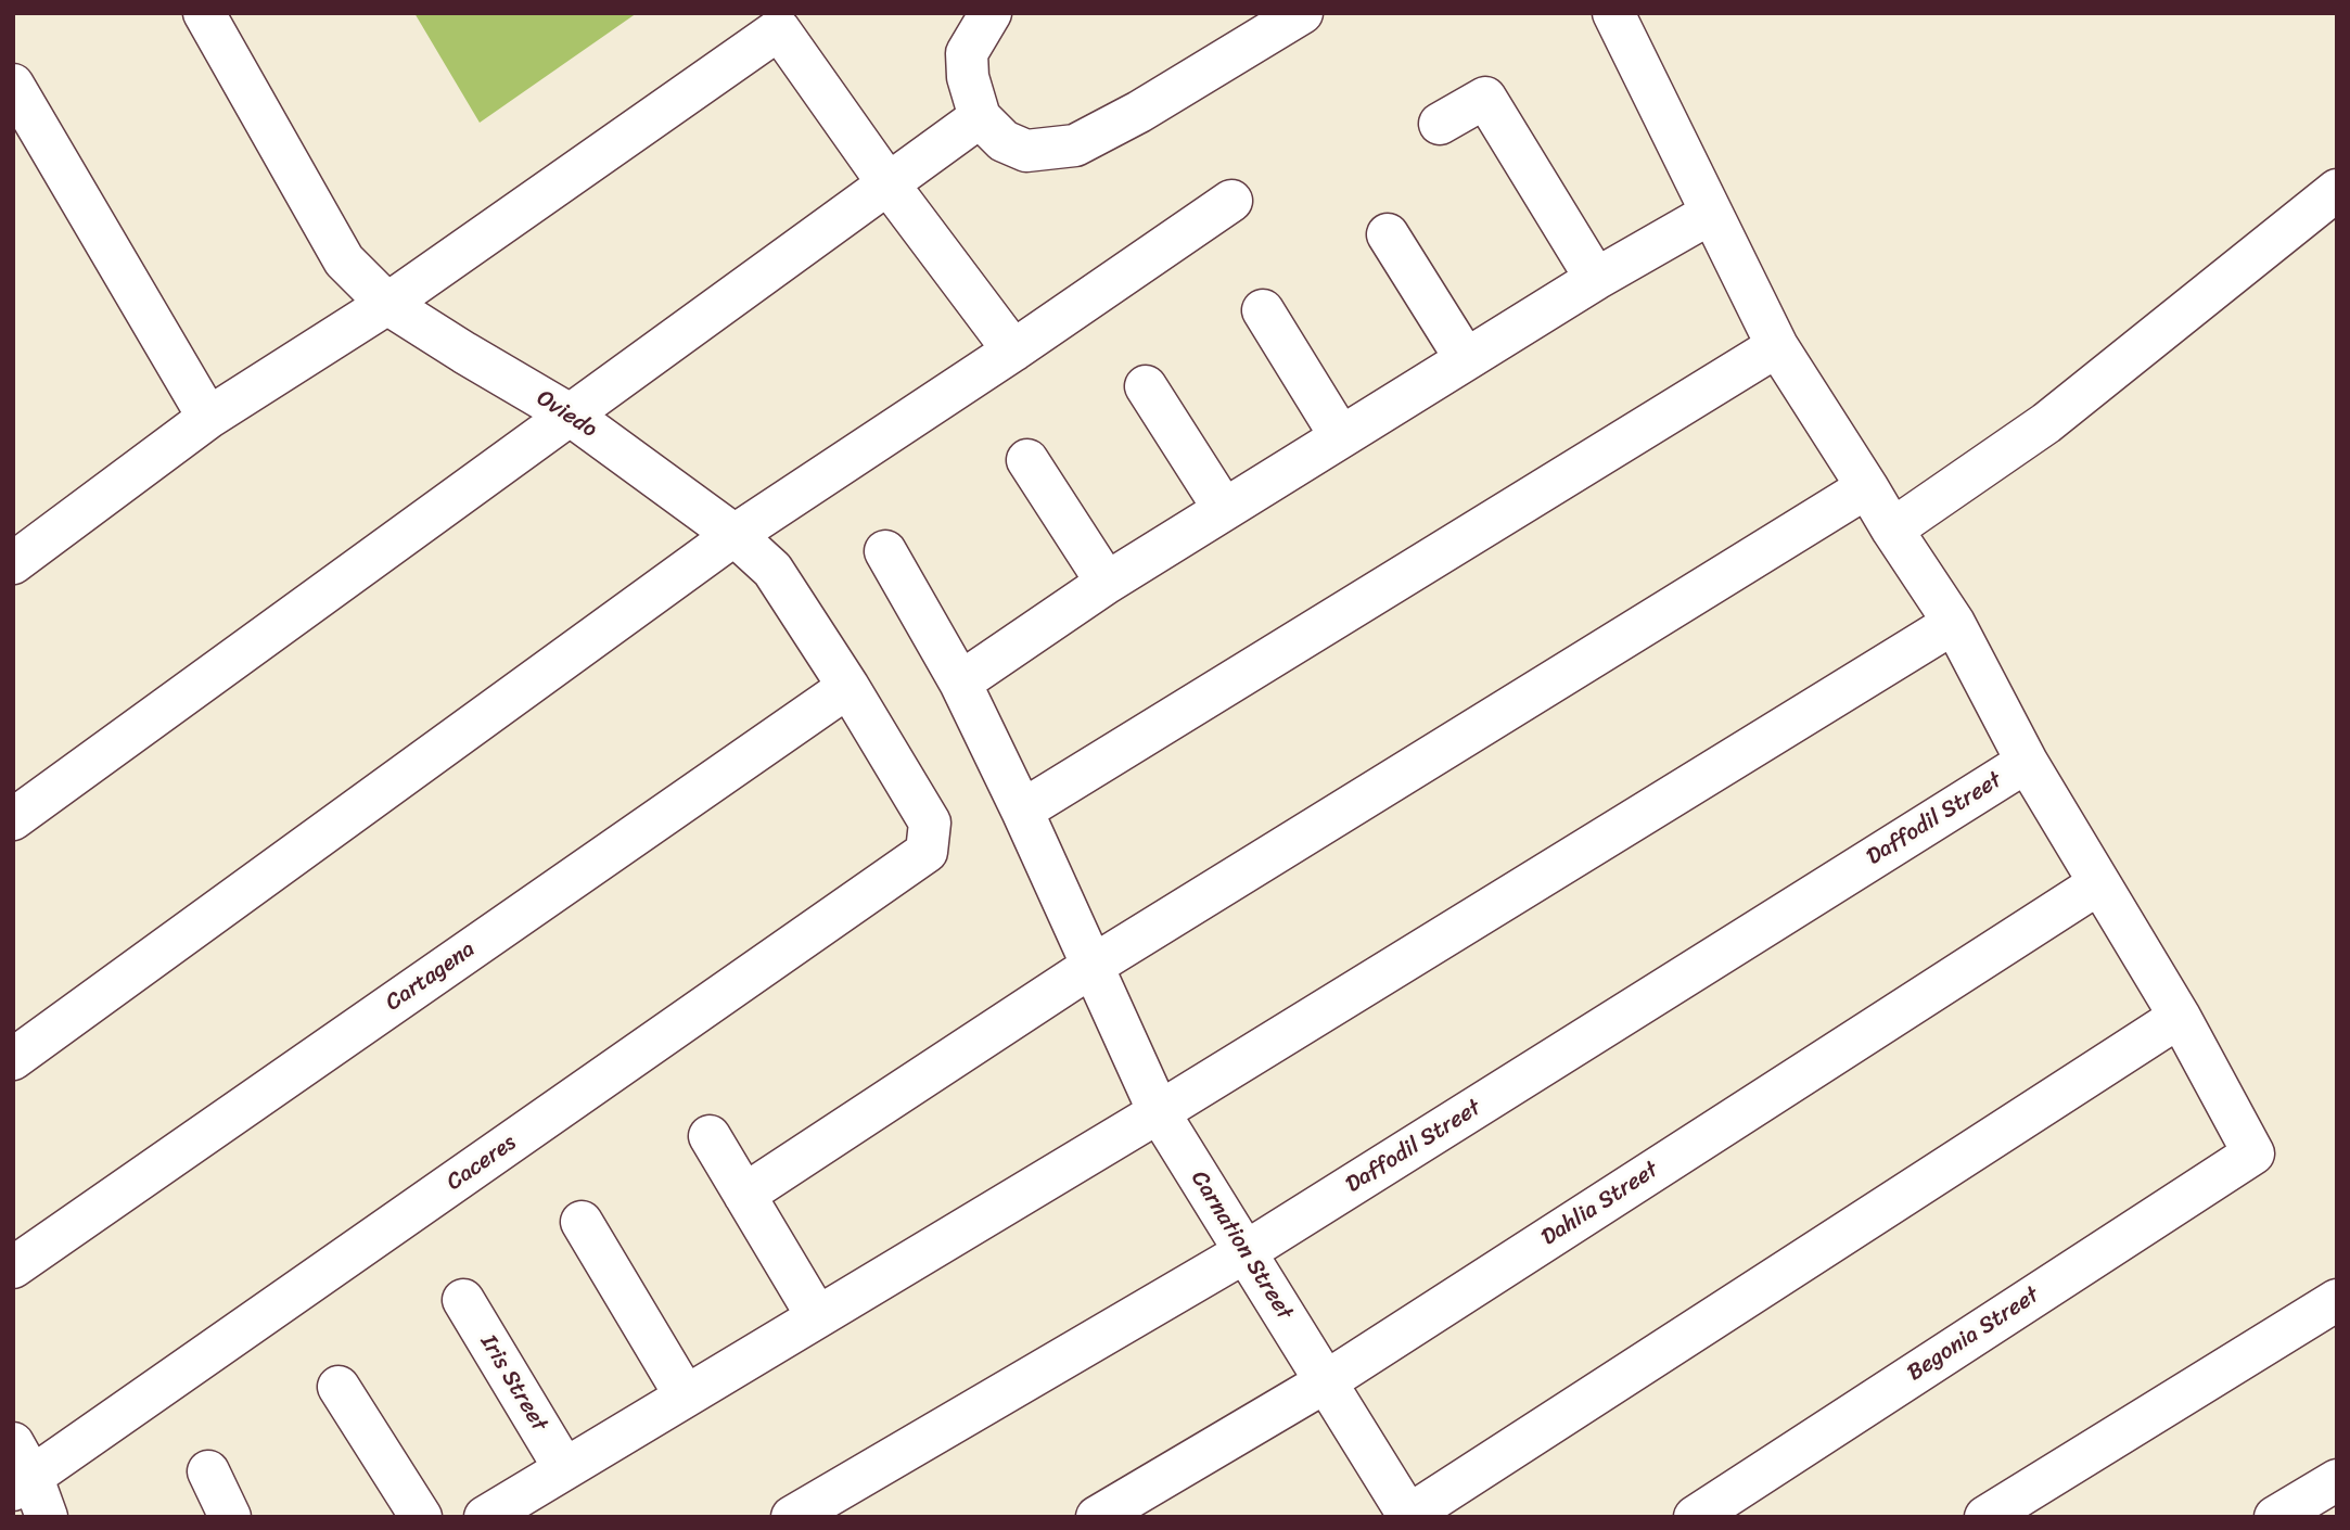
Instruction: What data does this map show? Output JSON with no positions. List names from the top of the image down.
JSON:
{
  "streets": {
    "street": [
      "Oviedo",
      "Daffodil Street",
      "Cartagena",
      "Caceres",
      "Dahlia Street",
      "Carnation Street",
      "Begonia Street",
      "Iris Street"
    ]
  },
  "crossings": [
    ["Oviedo", "Cartagena"],
    ["Oviedo", "Caceres"],
    ["Daffodil Street", "Carnation Street"],
    ["Dahlia Street", "Carnation Street"]
  ]
}
